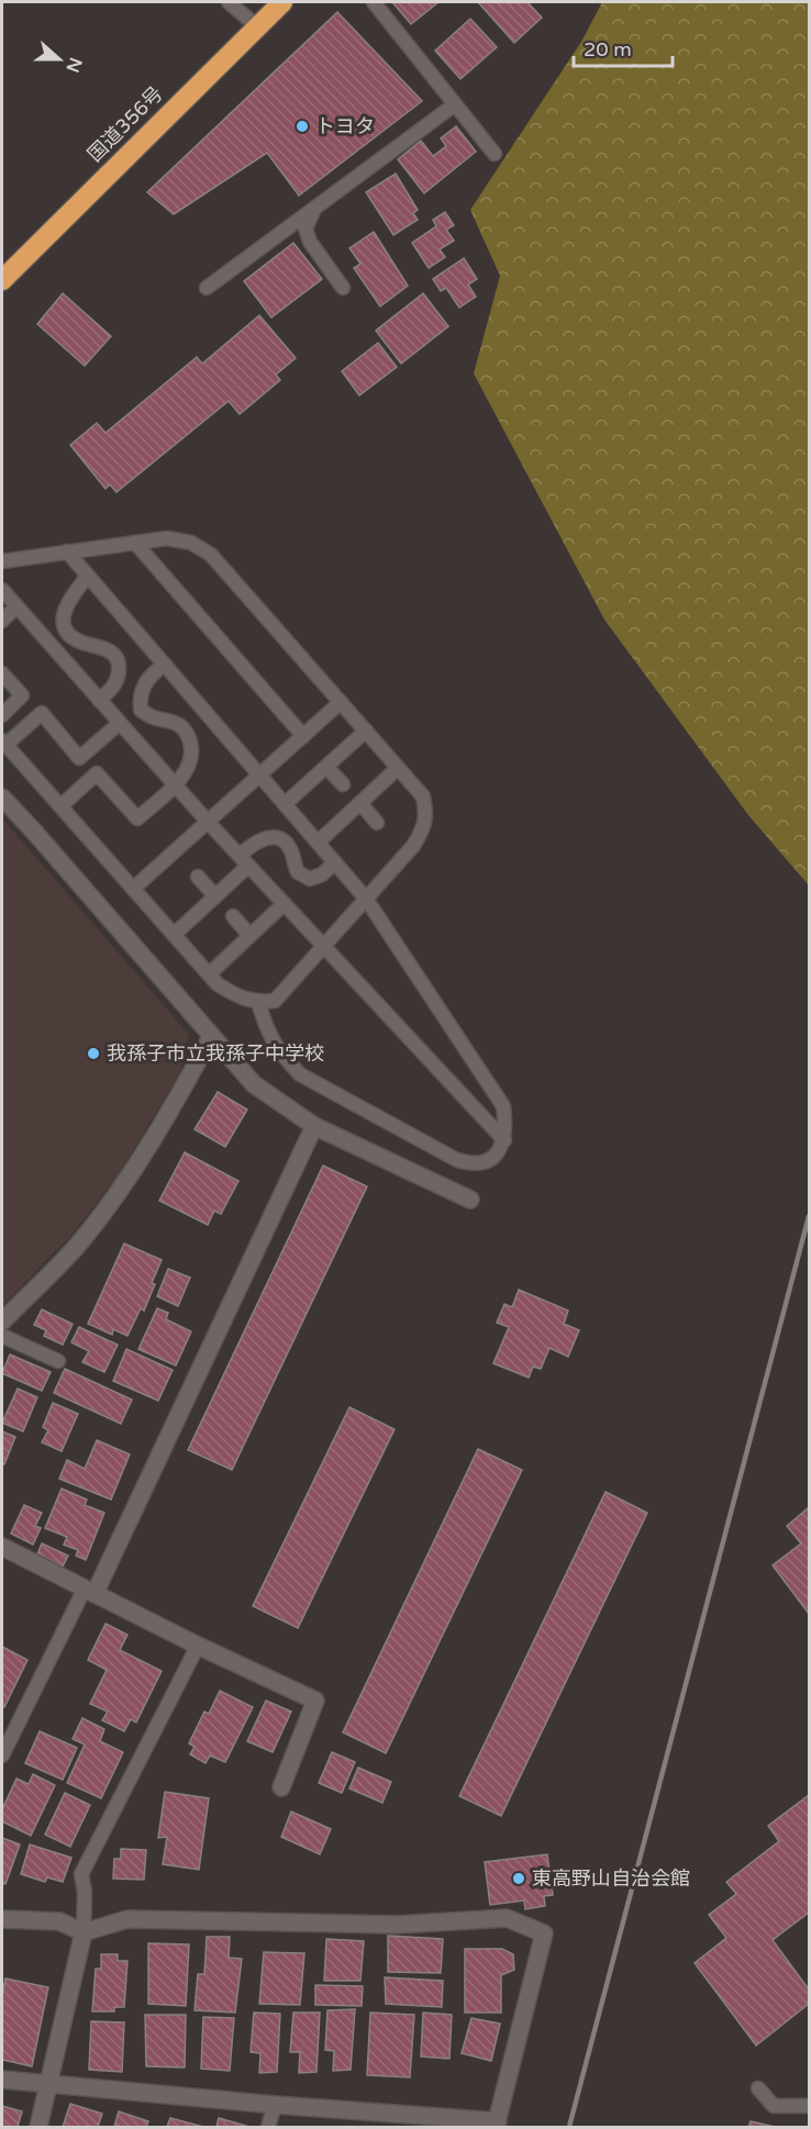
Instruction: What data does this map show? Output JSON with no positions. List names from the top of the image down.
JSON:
{
  "streets": {
    "highway": ["国道356号"]
  },
  "places": ["トヨタ", "我孫子市立我孫子中学校", "東高野山自治会館"],
  "scale_bar": "20 m",
  "north": "right"
}
